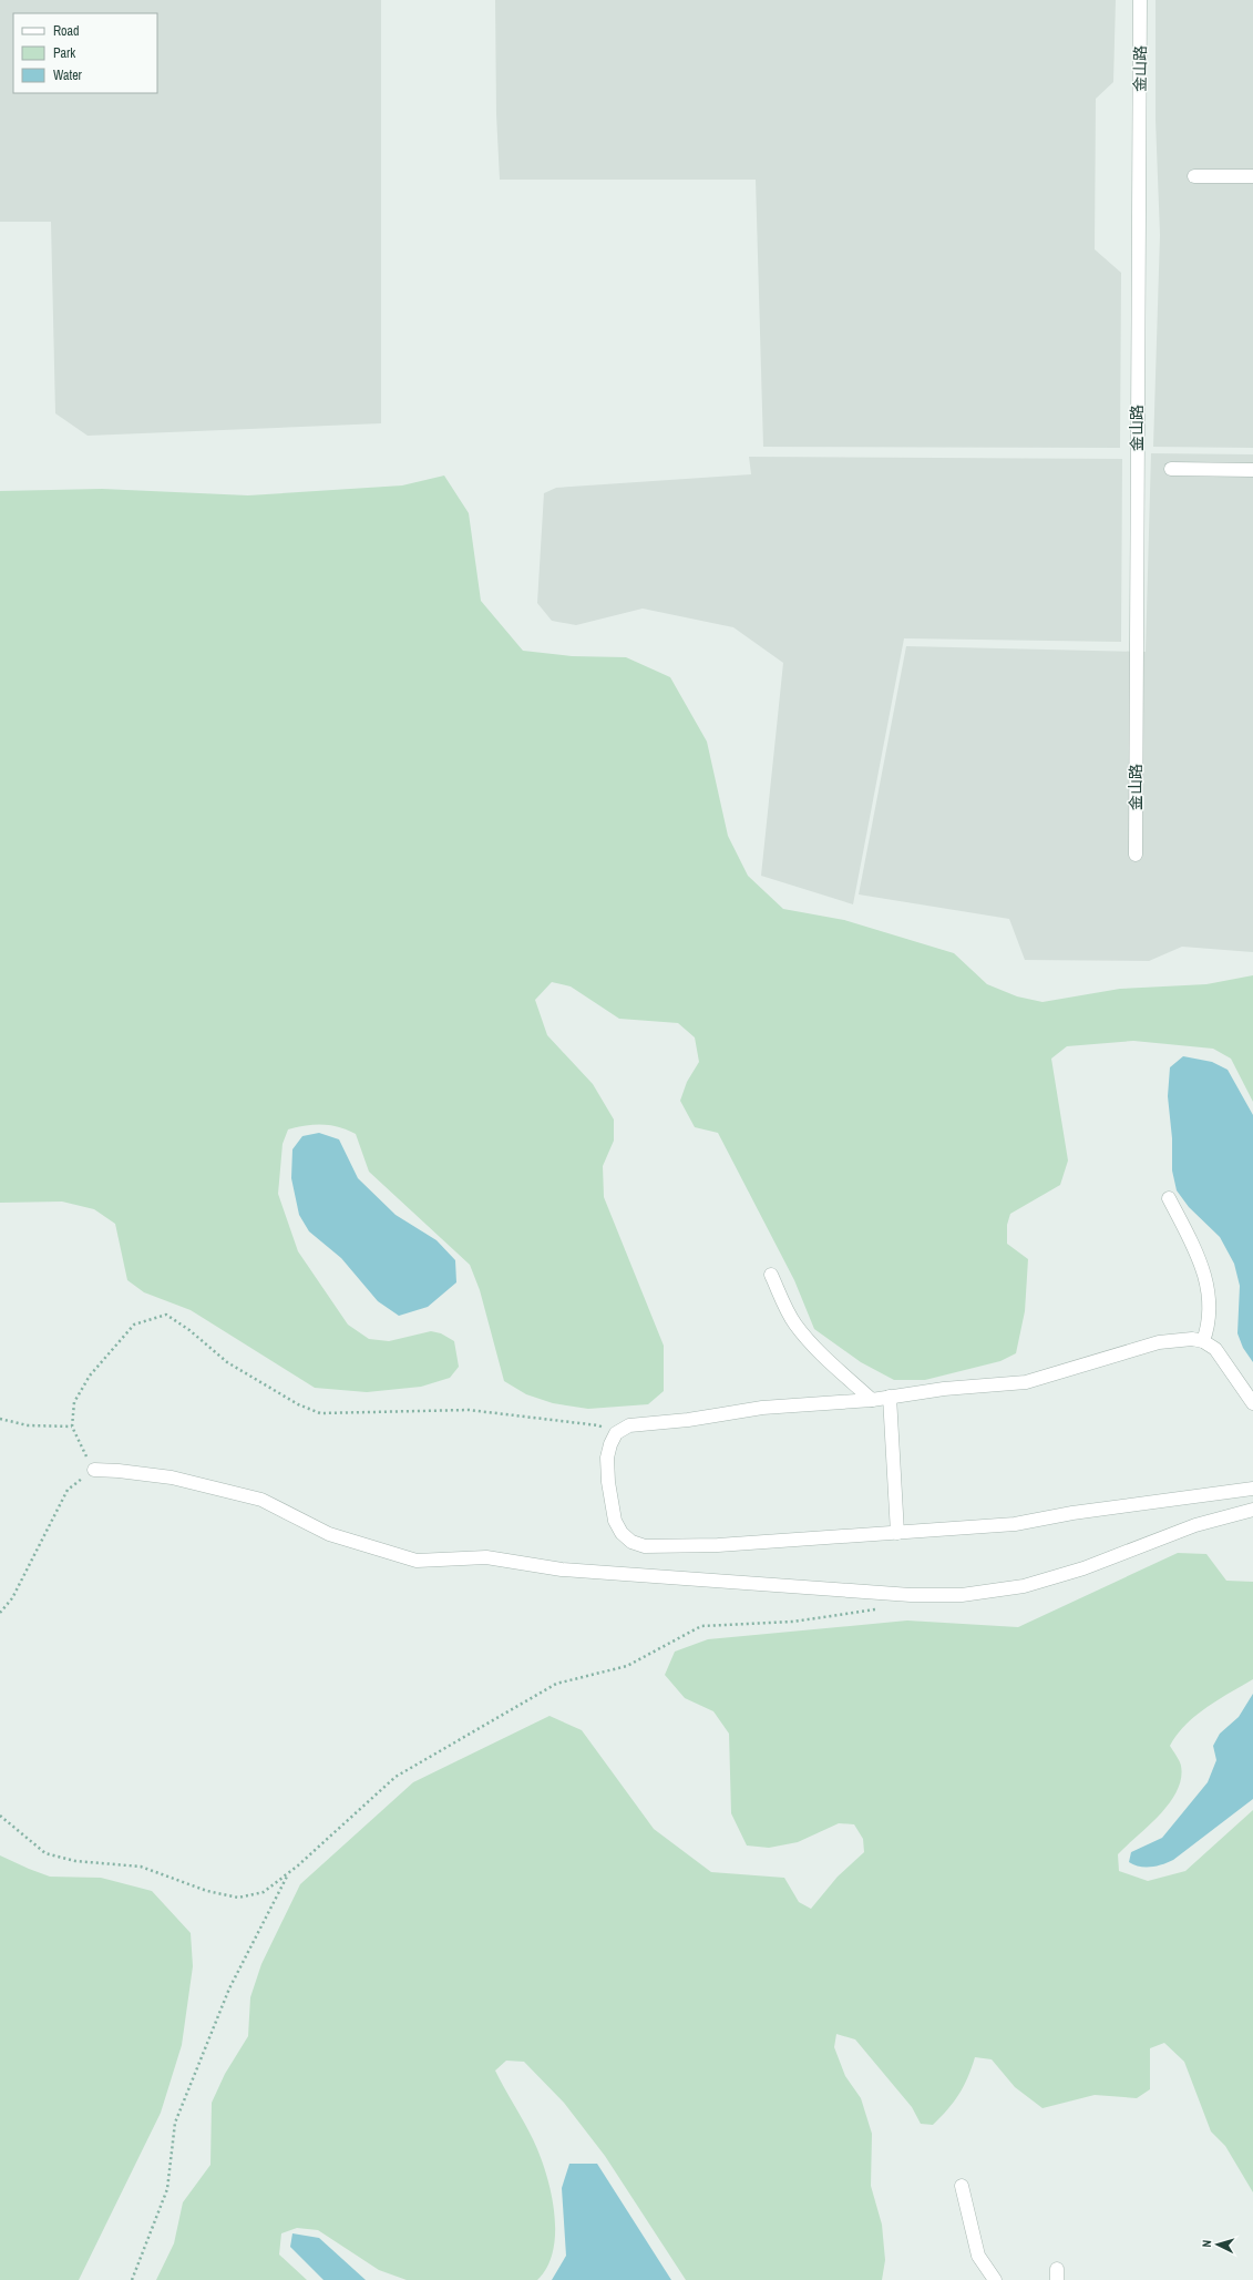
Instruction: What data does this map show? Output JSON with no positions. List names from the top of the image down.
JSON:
{
  "streets": {
    "street": ["金山路"]
  },
  "legend": ["Road", "Park", "Water"],
  "north": "left"
}
